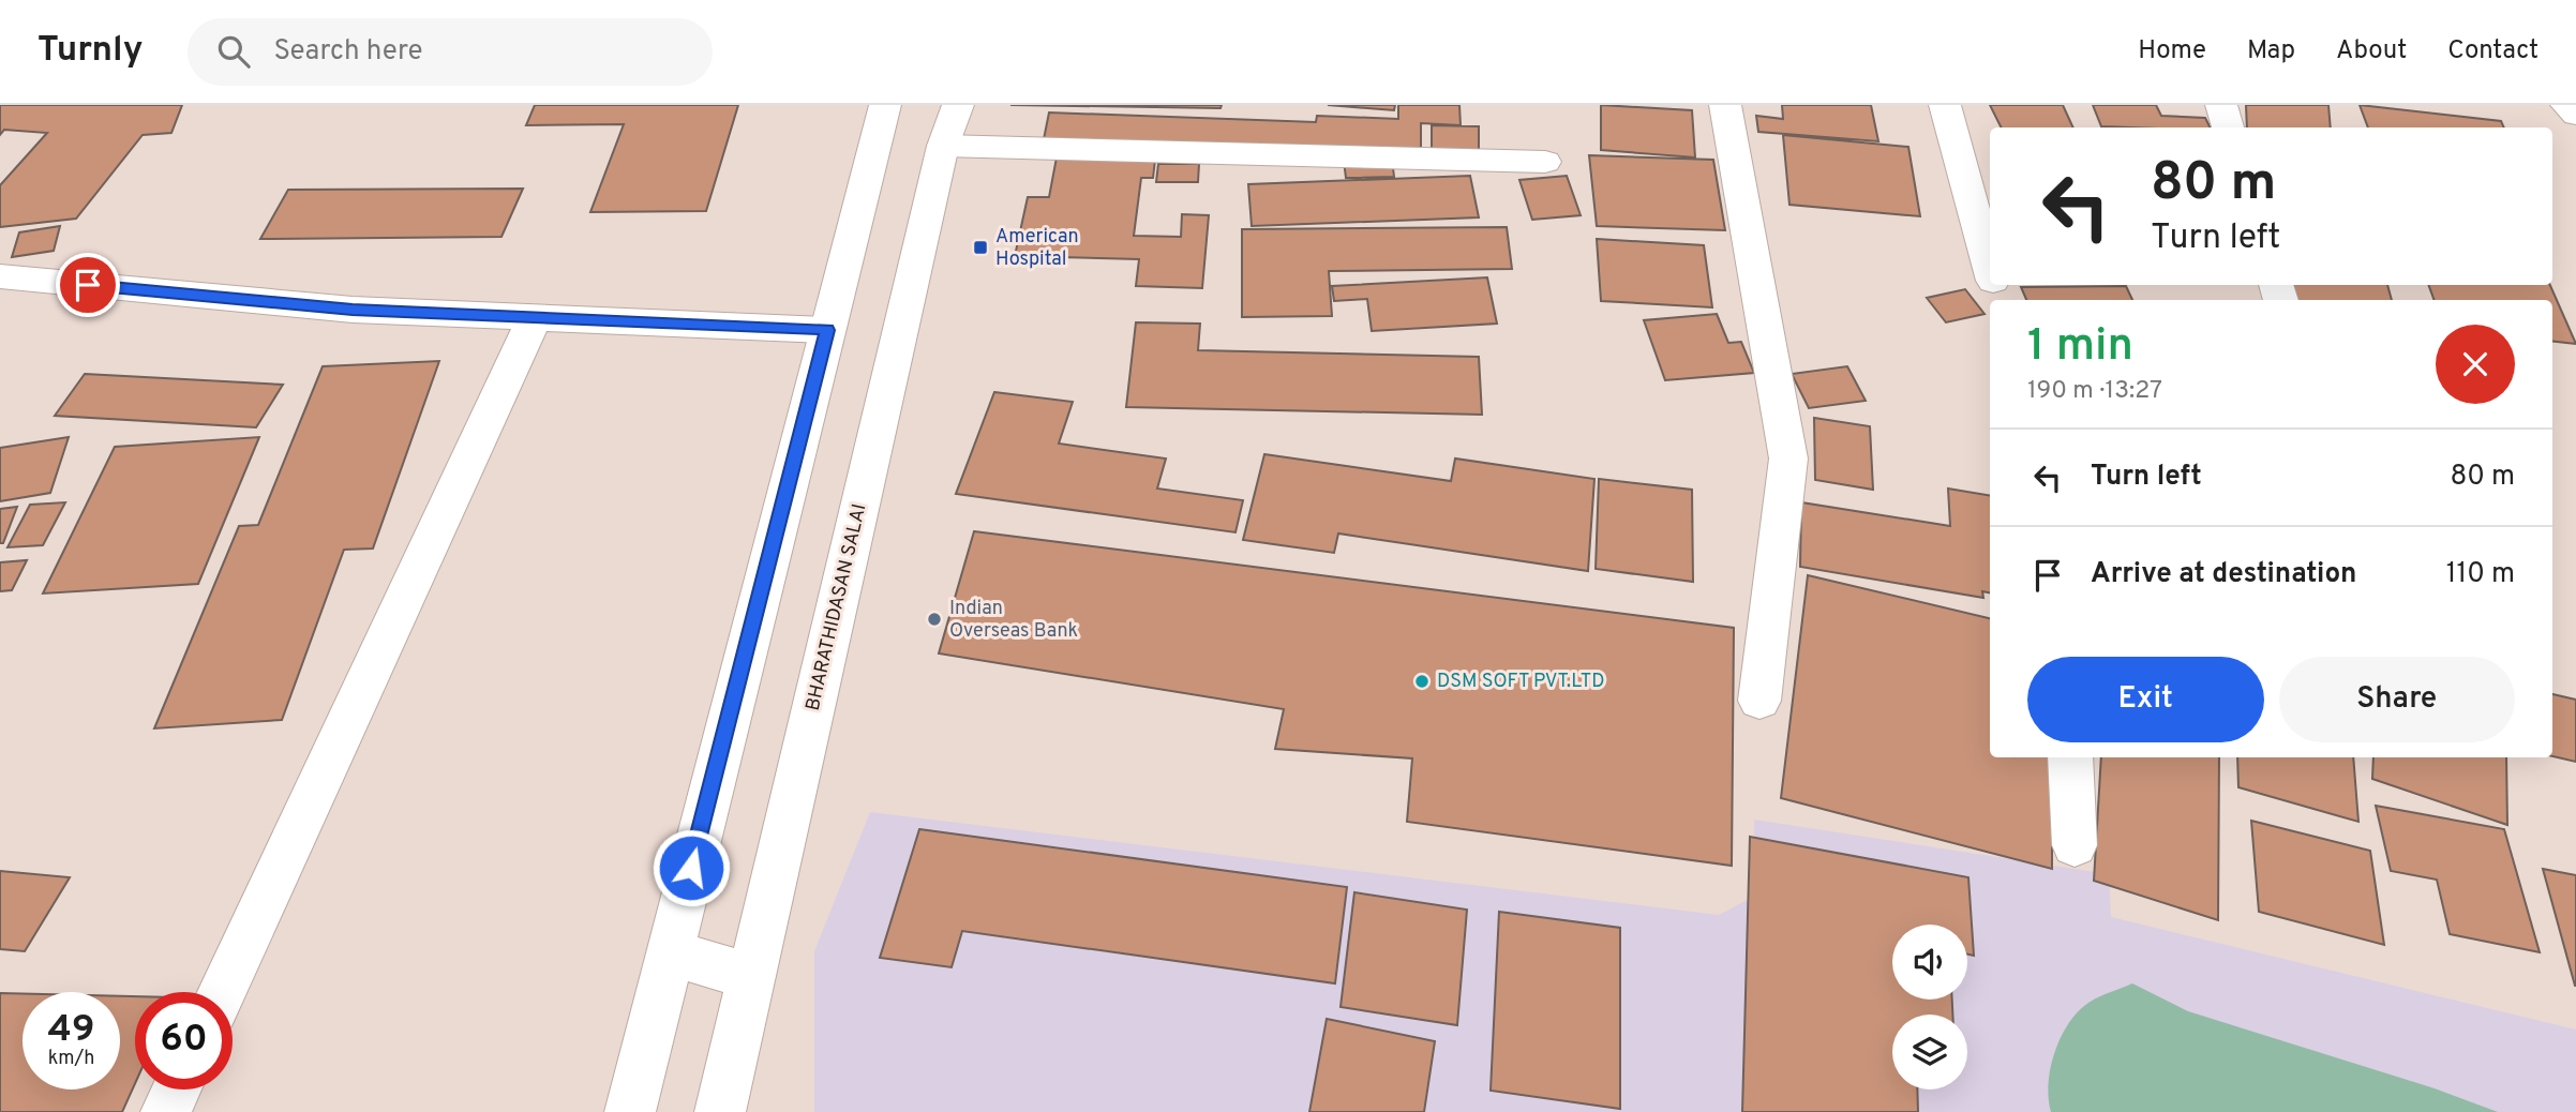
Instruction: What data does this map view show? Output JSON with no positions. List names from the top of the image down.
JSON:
{
  "streets": {
    "street": ["BHARATHIDASAN SALAI"]
  },
  "places": {
    "transit": ["American Hospital"],
    "other": ["Indian Overseas Bank", "DSM SOFT PVT.LTD"]
  },
  "page": {
    "header": "Turnly",
    "search": "Search here",
    "nav": [
      "Home",
      "Map",
      "About",
      "Contact"
    ],
    "turn": ["80 m", "Turn left"],
    "heading": ["1 min", "190 m · 13:27"],
    "list": [
      {
        "name": "Turn left",
        "value": "80 m"
      },
      {
        "name": "Arrive at destination",
        "value": "110 m"
      }
    ],
    "buttons": ["Exit", "Share"],
    "speed": "49 km/h",
    "limit": "60"
  }
}
